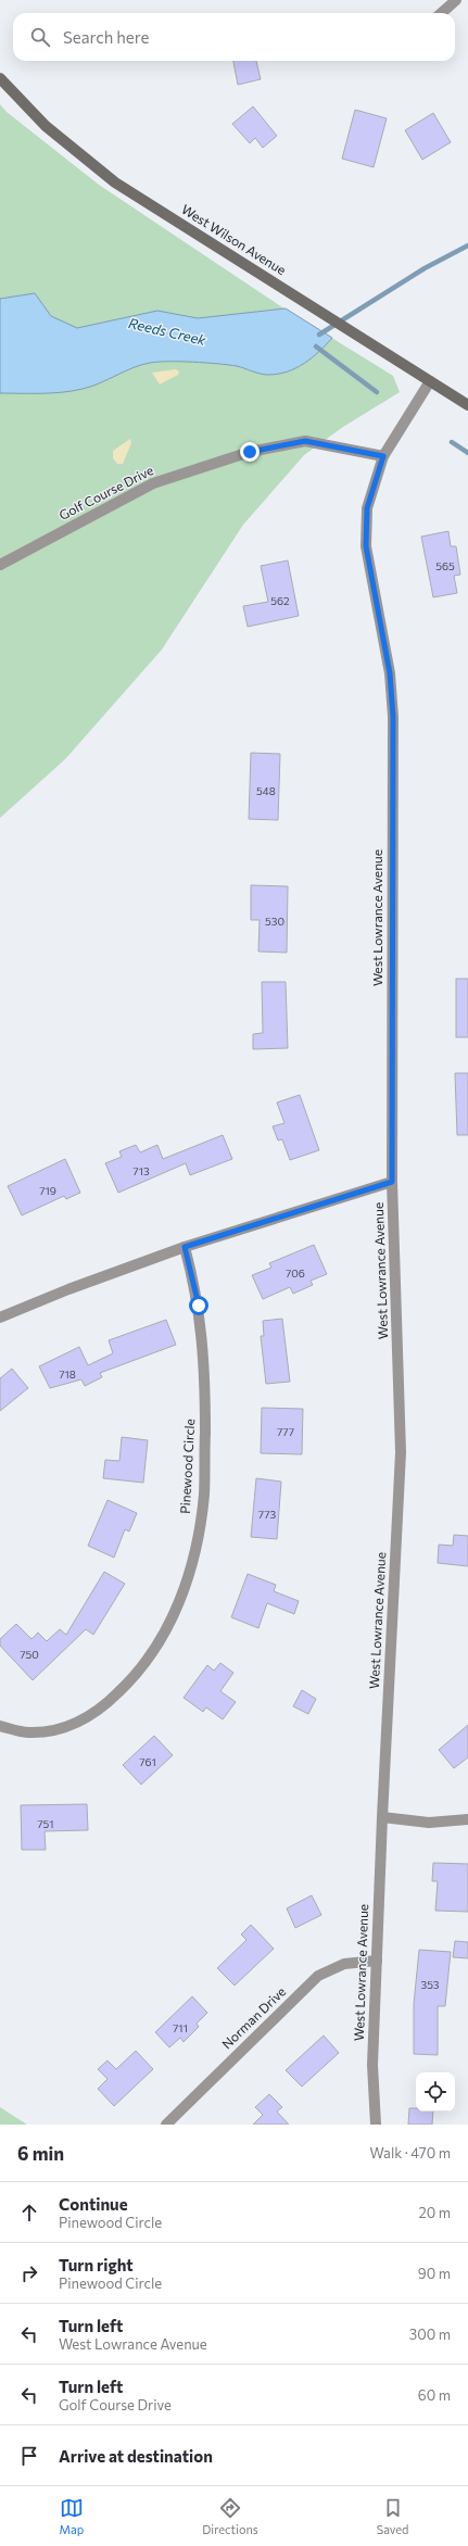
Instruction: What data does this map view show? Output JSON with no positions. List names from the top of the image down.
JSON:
{
  "streets": {
    "street": [
      "West Wilson Avenue",
      "Golf Course Drive",
      "West Lowrance Avenue",
      "Pinewood Circle",
      "Norman Drive"
    ]
  },
  "crossings": [
    ["West Wilson Avenue", "West Lowrance Avenue"],
    ["Golf Course Drive", "West Lowrance Avenue"],
    ["West Lowrance Avenue", "Norman Drive"]
  ],
  "water": ["Reeds Creek"],
  "house_numbers": [
    "565",
    "562",
    "548",
    "530",
    "713",
    "719",
    "706",
    "718",
    "777",
    "773",
    "750",
    "761",
    "751",
    "353",
    "711"
  ],
  "page": {
    "search": "Search here",
    "heading": ["6 min", "Walk · 470 m"],
    "list": [
      ["Continue", "Pinewood Circle", "20 m"],
      ["Turn right", "Pinewood Circle", "90 m"],
      ["Turn left", "West Lowrance Avenue", "300 m"],
      ["Turn left", "Golf Course Drive", "60 m"],
      "Arrive at destination"
    ],
    "nav": ["Map", "Directions", "Saved"]
  }
}
